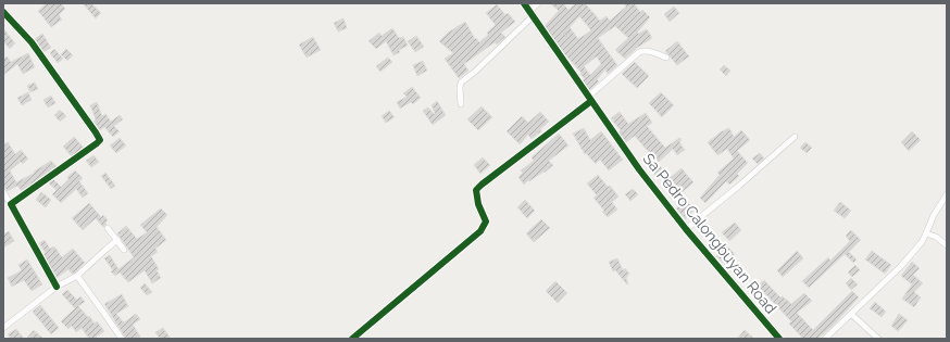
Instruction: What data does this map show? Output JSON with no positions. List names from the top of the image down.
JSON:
{
  "streets": {
    "street": ["Sa Pedro Calongbuyan Road"]
  }
}
